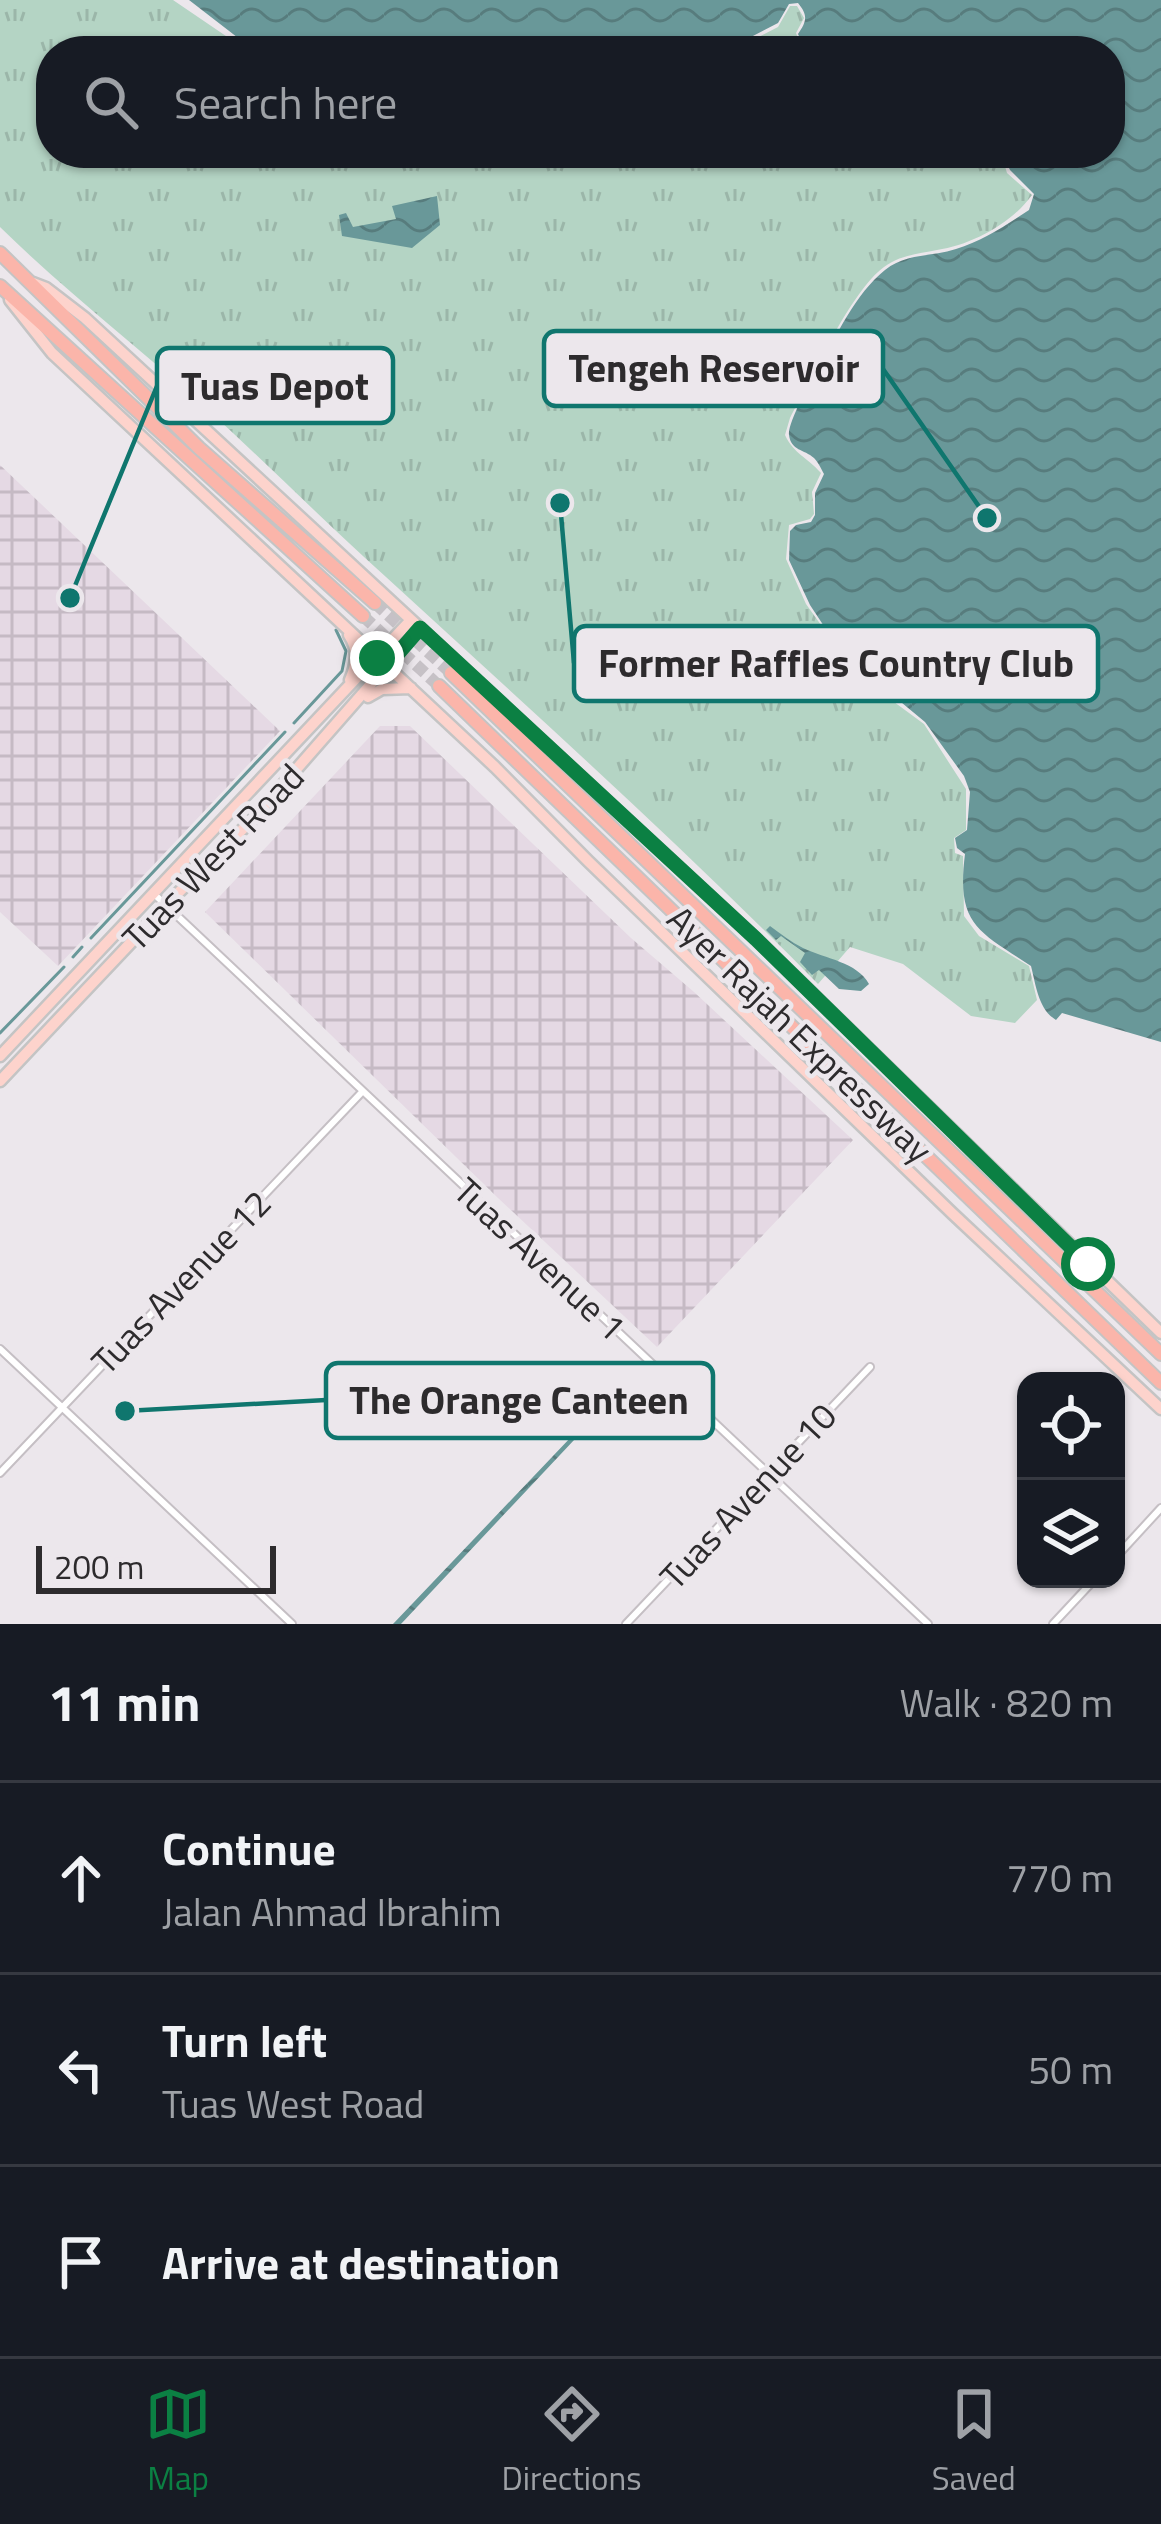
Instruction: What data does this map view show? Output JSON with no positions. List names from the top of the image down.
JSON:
{
  "streets": {
    "highway": ["Ayer Rajah Expressway"],
    "main road": ["Tuas West Road"],
    "street": ["Tuas Avenue 1", "Tuas Avenue 12", "Tuas Avenue 10"]
  },
  "crossings": [
    ["Tuas West Road", "Tuas Avenue 1"],
    ["Tuas Avenue 1", "Tuas Avenue 12"],
    ["Tuas Avenue 1", "Tuas Avenue 10"]
  ],
  "places": [
    "Former Raffles Country Club",
    "Tengeh Reservoir",
    "Tuas Depot",
    "The Orange Canteen"
  ],
  "scale_bar": "200 m",
  "page": {
    "search": "Search here",
    "scale": "200 m",
    "heading": ["11 min", "Walk · 820 m"],
    "list": [
      ["Continue", "Jalan Ahmad Ibrahim", "770 m"],
      ["Turn left", "Tuas West Road", "50 m"],
      "Arrive at destination"
    ],
    "nav": ["Map", "Directions", "Saved"]
  }
}
